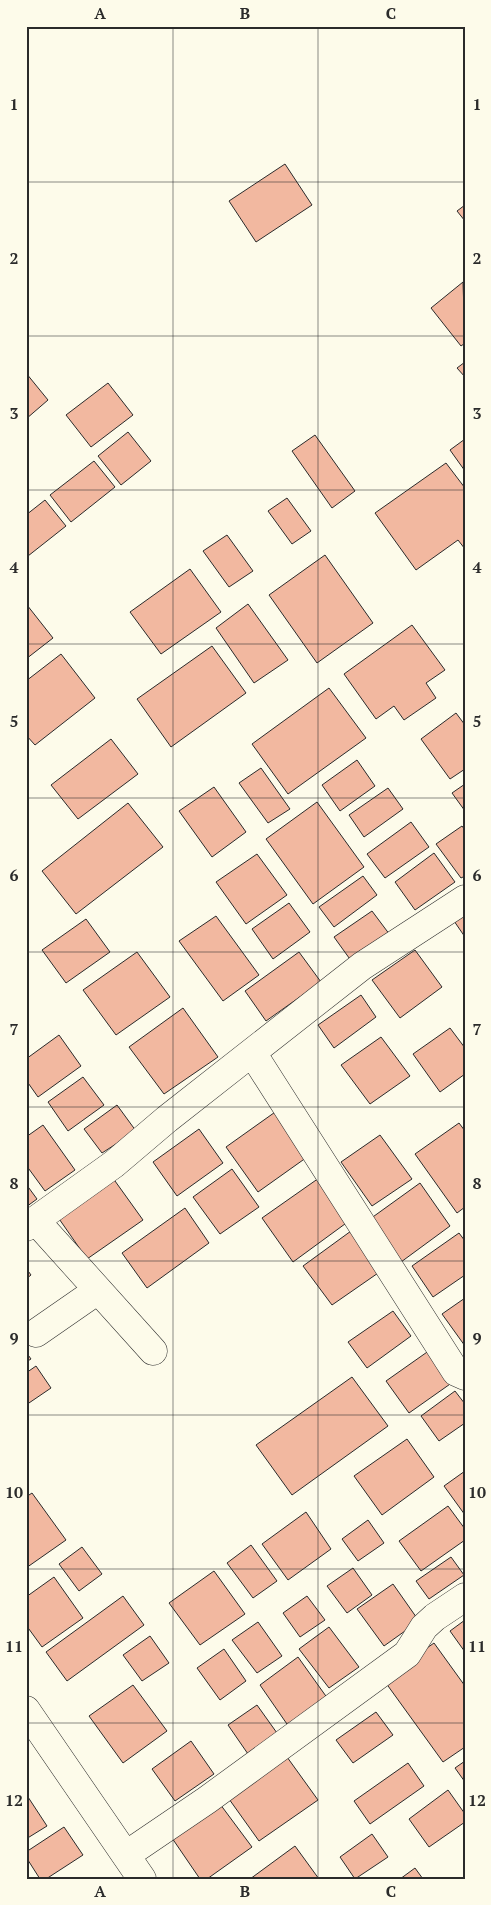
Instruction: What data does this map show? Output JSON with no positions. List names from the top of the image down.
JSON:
{
  "grid": {
    "columns": ["A", "B", "C"],
    "rows": [
      "1",
      "2",
      "3",
      "4",
      "5",
      "6",
      "7",
      "8",
      "9",
      "10",
      "11",
      "12"
    ]
  }
}
